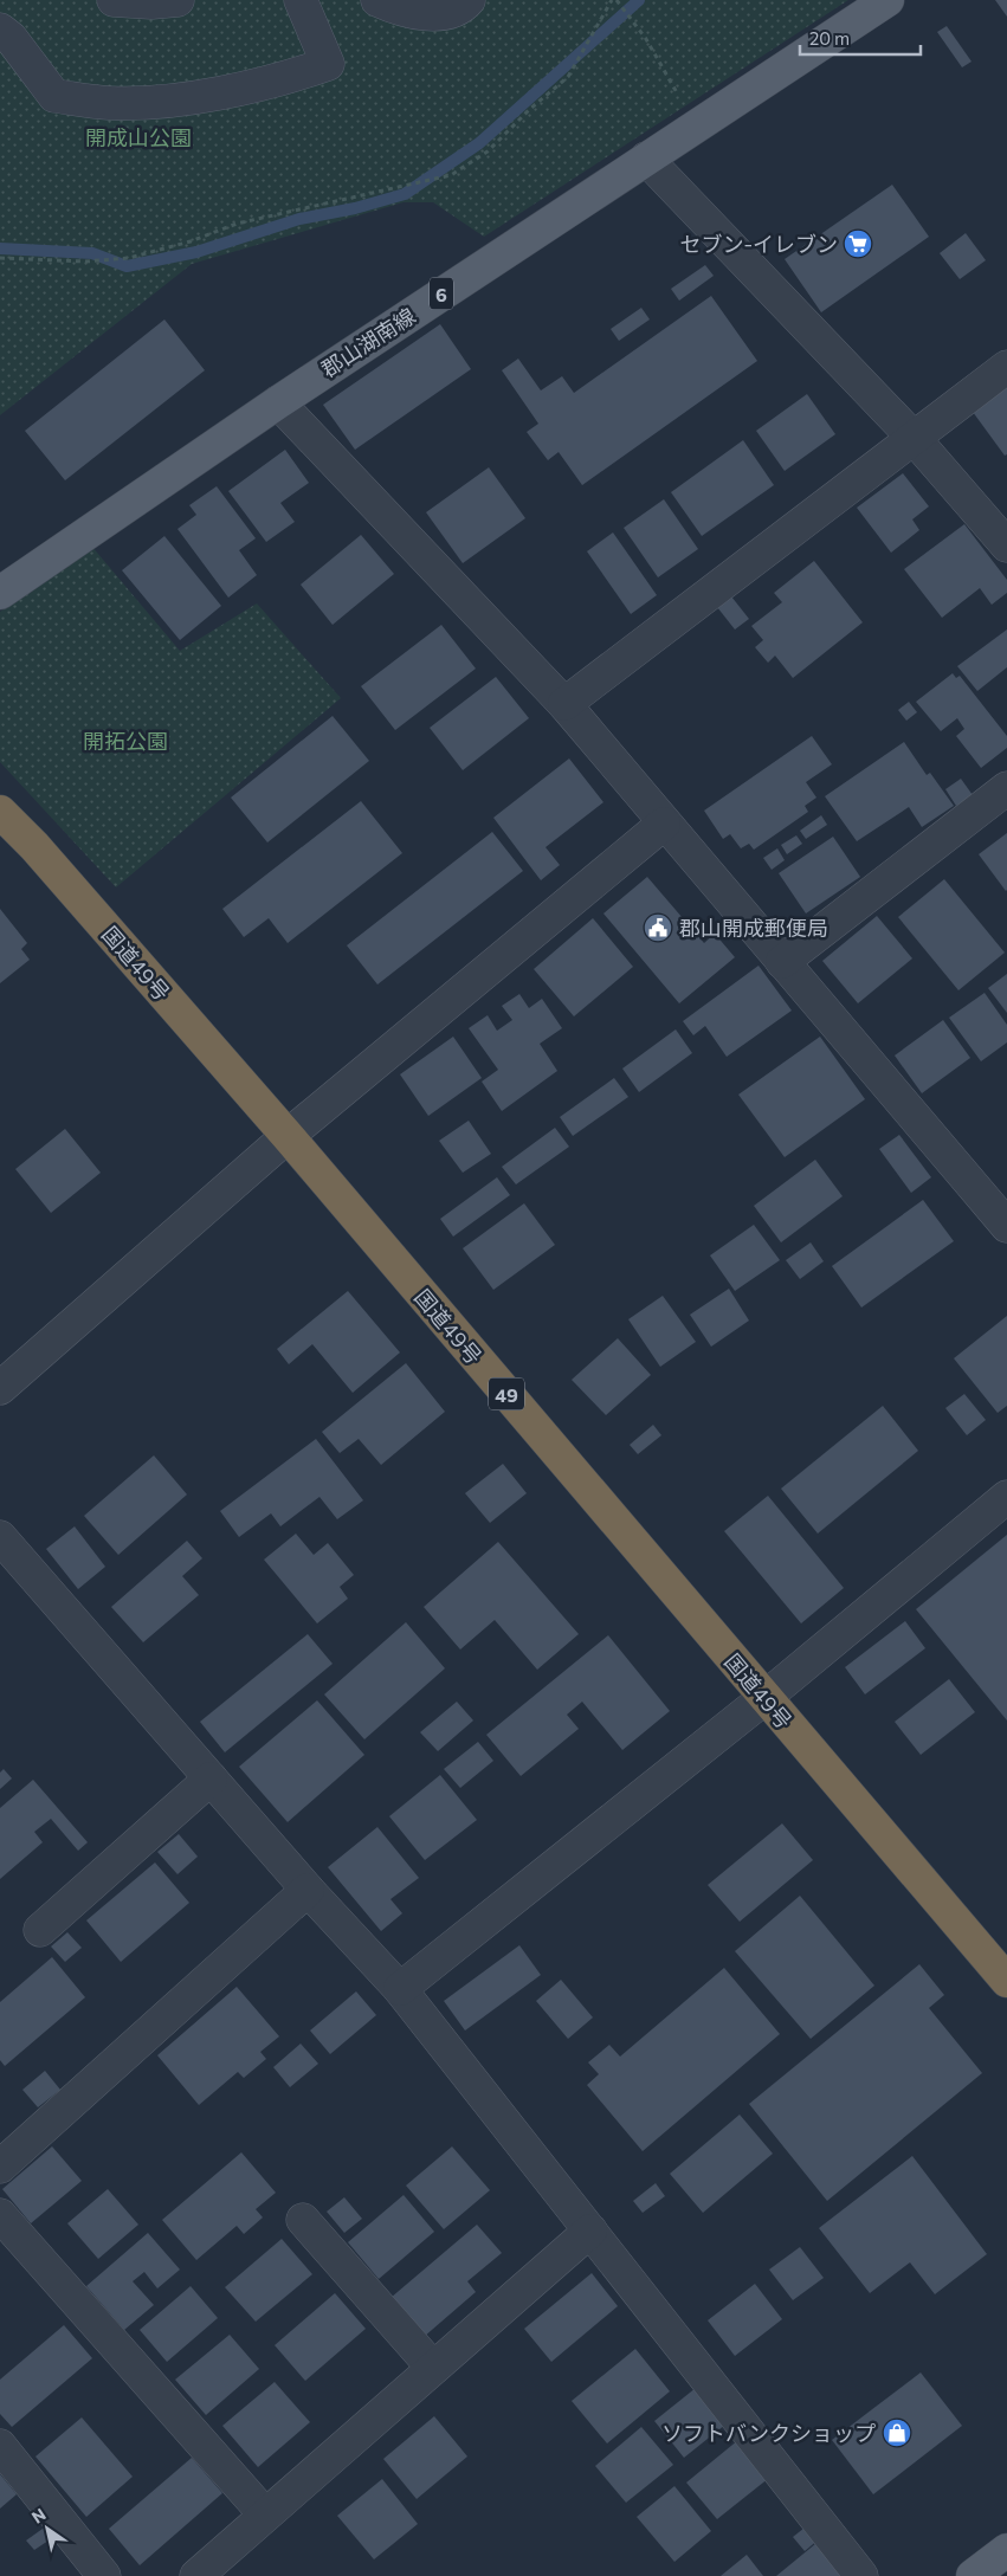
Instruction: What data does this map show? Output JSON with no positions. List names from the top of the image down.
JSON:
{
  "streets": {
    "highway": ["国道49号", "49"],
    "main road": ["6", "郡山湖南線"]
  },
  "parks": ["開成山公園", "開拓公園"],
  "places": {
    "supermarket": ["セブン-イレブン"],
    "public building": ["郡山開成郵便局"],
    "shop": ["ソフトバンクショップ"]
  },
  "scale_bar": "20 m",
  "north": "top left"
}
